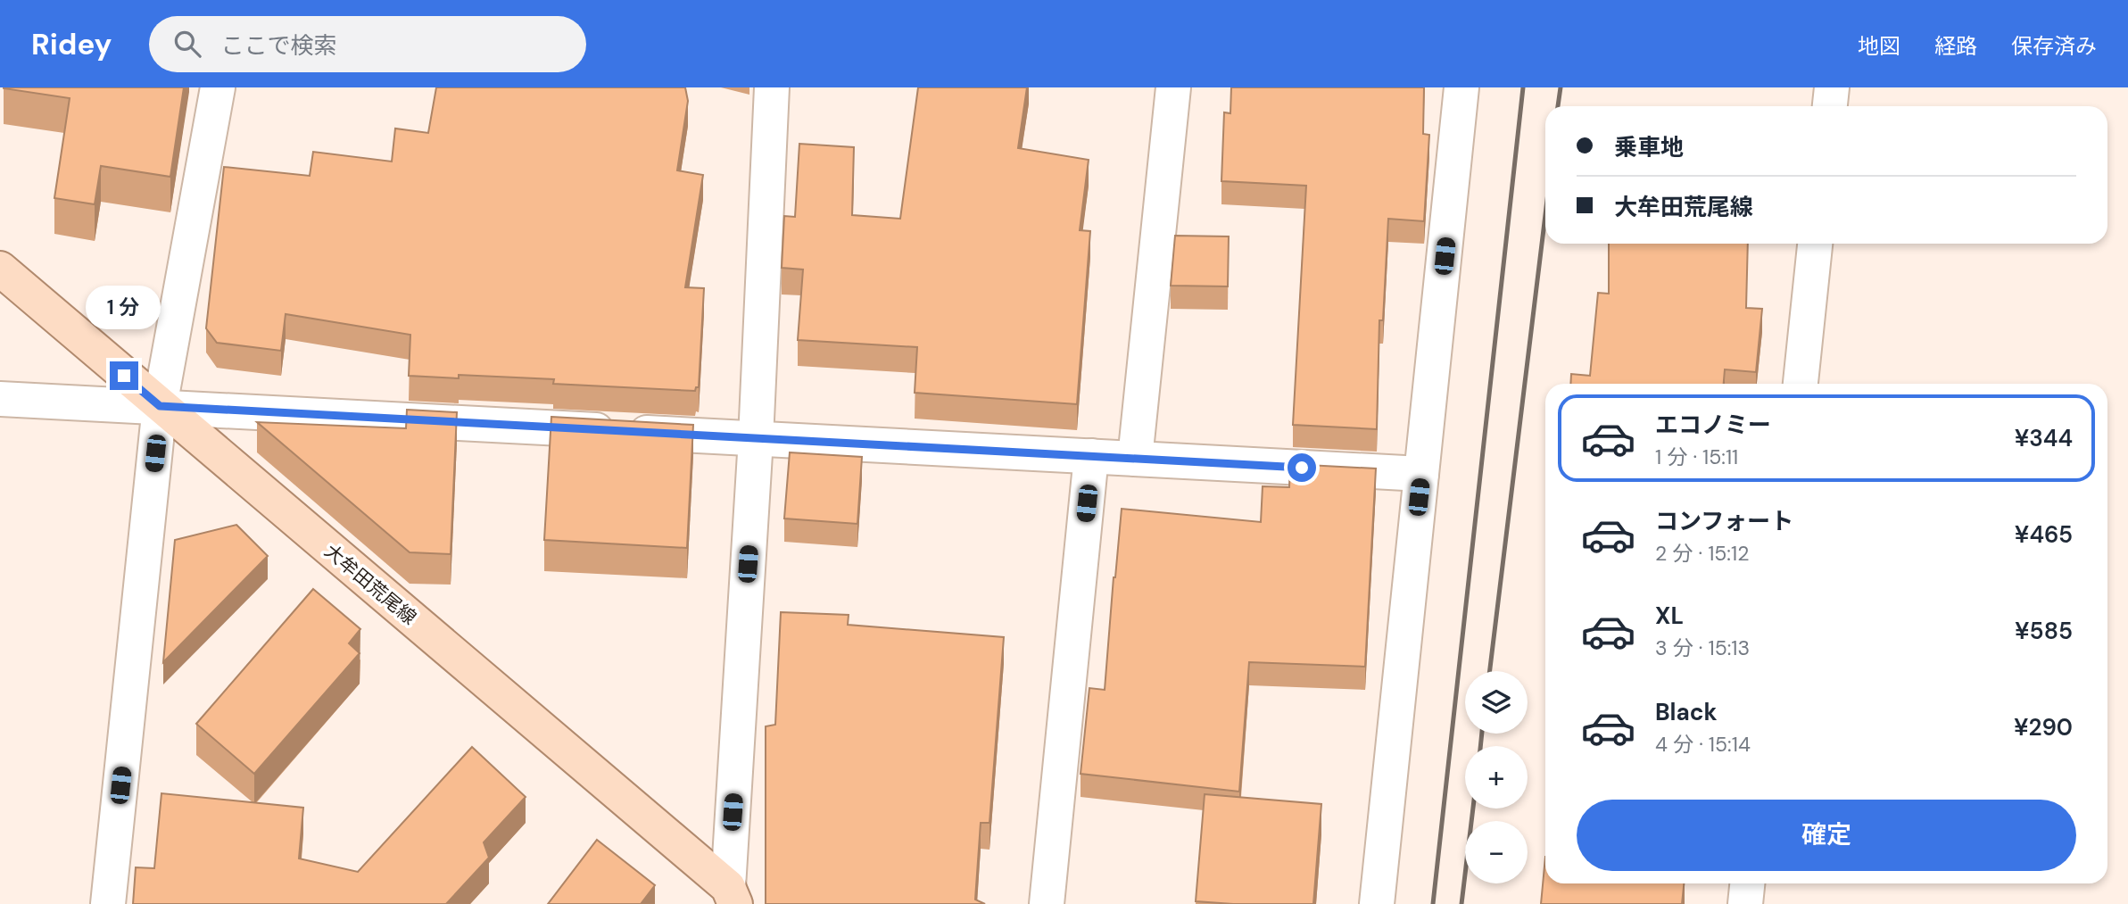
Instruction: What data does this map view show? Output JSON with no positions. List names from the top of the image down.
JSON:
{
  "streets": {
    "main road": ["大牟田荒尾線"]
  },
  "page": {
    "header": "Ridey",
    "search": "ここで検索",
    "nav": ["地図", "経路", "保存済み"],
    "banner": ["乗車地", "大牟田荒尾線"],
    "bubble": "1 分",
    "list": [
      {
        "name": "エコノミー",
        "note": "1 分 · 15:11",
        "value": "¥344"
      },
      {
        "name": "コンフォート",
        "note": "2 分 · 15:12",
        "value": "¥465"
      },
      {
        "name": "XL",
        "note": "3 分 · 15:13",
        "value": "¥585"
      },
      {
        "name": "Black",
        "note": "4 分 · 15:14",
        "value": "¥290"
      }
    ],
    "map_buttons": ["+", "−"],
    "buttons": "確定"
  }
}
